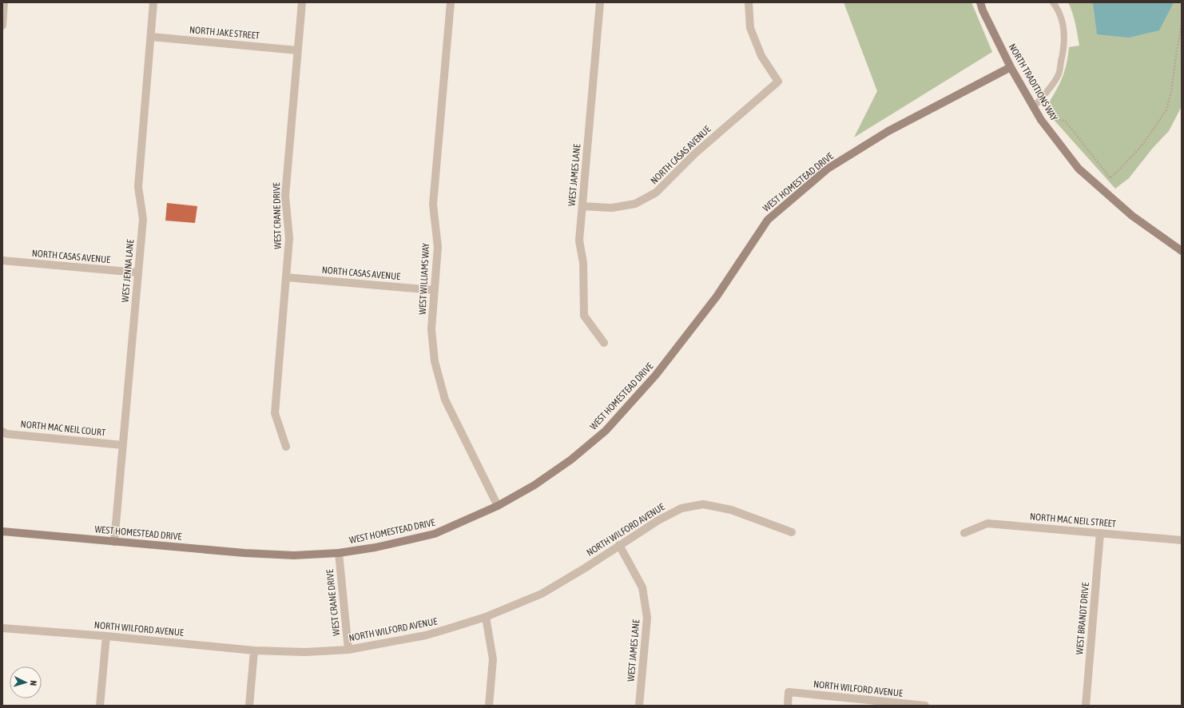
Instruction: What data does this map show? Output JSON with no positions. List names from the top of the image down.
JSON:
{
  "streets": {
    "street": [
      "NORTH JAKE STREET",
      "NORTH TRADITIONS WAY",
      "NORTH CASAS AVENUE",
      "WEST JAMES LANE",
      "WEST HOMESTEAD DRIVE",
      "WEST CRANE DRIVE",
      "WEST JENNA LANE",
      "WEST WILLIAMS WAY",
      "NORTH MAC NEIL COURT",
      "NORTH MAC NEIL STREET",
      "NORTH WILFORD AVENUE",
      "WEST BRANDT DRIVE"
    ]
  },
  "crossings": [
    ["NORTH JAKE STREET", "WEST CRANE DRIVE"],
    ["NORTH JAKE STREET", "WEST JENNA LANE"],
    ["NORTH TRADITIONS WAY", "WEST HOMESTEAD DRIVE"],
    ["NORTH CASAS AVENUE", "WEST JAMES LANE"],
    ["NORTH CASAS AVENUE", "WEST CRANE DRIVE"],
    ["NORTH CASAS AVENUE", "WEST JENNA LANE"],
    ["NORTH CASAS AVENUE", "WEST WILLIAMS WAY"],
    ["WEST JAMES LANE", "NORTH WILFORD AVENUE"],
    ["WEST HOMESTEAD DRIVE", "WEST CRANE DRIVE"],
    ["WEST HOMESTEAD DRIVE", "WEST JENNA LANE"],
    ["WEST HOMESTEAD DRIVE", "WEST WILLIAMS WAY"],
    ["WEST CRANE DRIVE", "NORTH WILFORD AVENUE"],
    ["WEST JENNA LANE", "NORTH MAC NEIL COURT"],
    ["NORTH MAC NEIL STREET", "WEST BRANDT DRIVE"]
  ],
  "north": "right"
}
